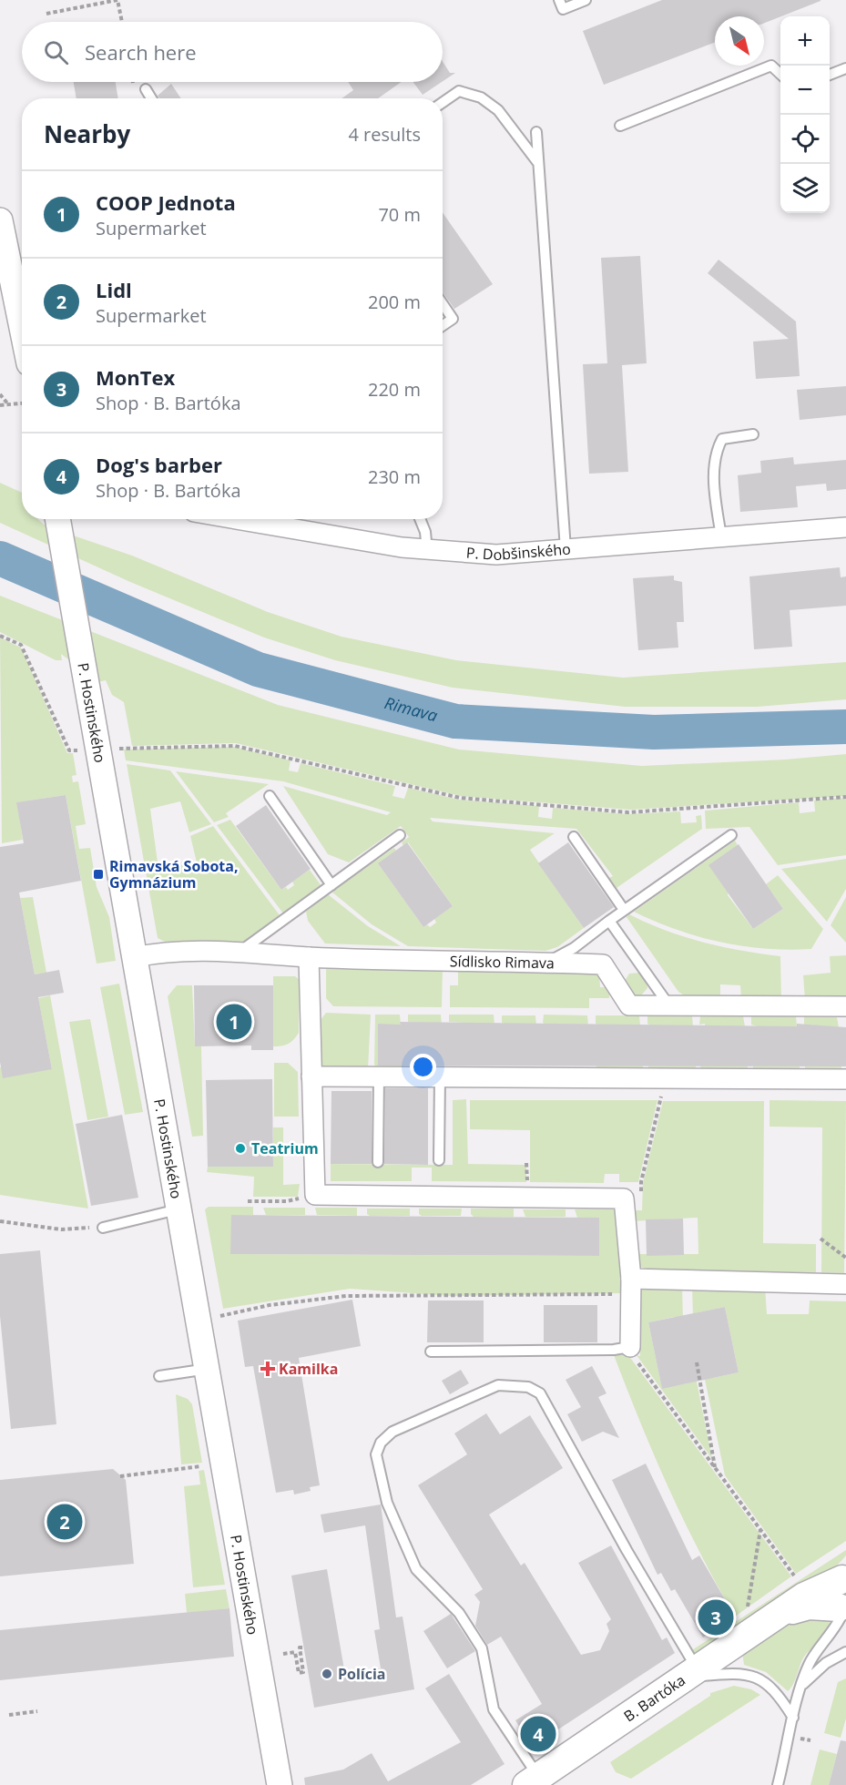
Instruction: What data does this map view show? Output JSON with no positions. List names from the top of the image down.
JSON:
{
  "streets": {
    "main road": ["B. Bartóka"],
    "street": ["P. Dobšinského", "P. Hostinského", "Sídlisko Rimava"]
  },
  "crossings": [
    ["P. Hostinského", "Sídlisko Rimava"]
  ],
  "water": ["Rimava"],
  "places": {
    "transit": ["Rimavská Sobota, Gymnázium"],
    "other": ["Teatrium", "Polícia"],
    "health": ["Kamilka"]
  },
  "north": "bottom right",
  "page": {
    "map_buttons": ["+", "−"],
    "search": "Search here",
    "heading": ["Nearby", "4 results"],
    "list": [
      {
        "mark": "1",
        "name": "COOP Jednota",
        "note": "Supermarket",
        "value": "70 m"
      },
      {
        "mark": "2",
        "name": "Lidl",
        "note": "Supermarket",
        "value": "200 m"
      },
      {
        "mark": "3",
        "name": "MonTex",
        "note": "Shop · B. Bartóka",
        "value": "220 m"
      },
      {
        "mark": "4",
        "name": "Dog's barber",
        "note": "Shop · B. Bartóka",
        "value": "230 m"
      }
    ],
    "pins": [
      "1",
      "2",
      "3",
      "4"
    ]
  }
}
